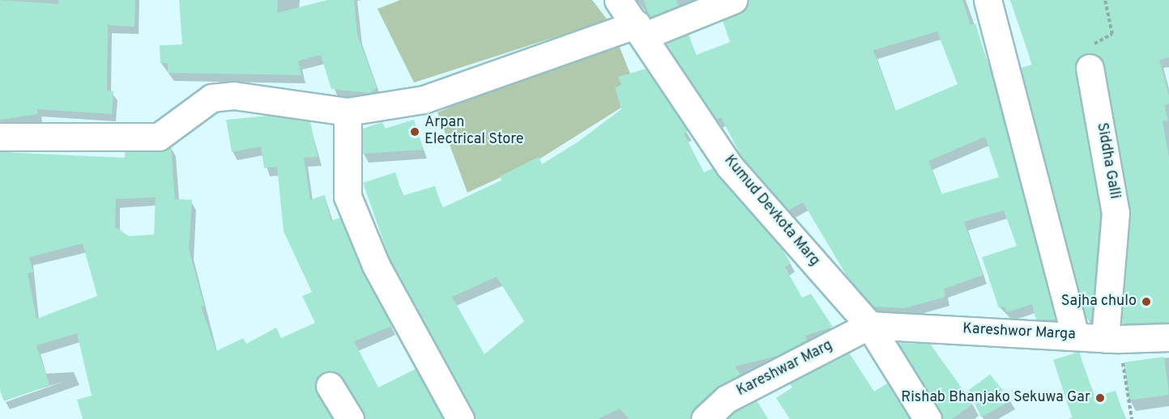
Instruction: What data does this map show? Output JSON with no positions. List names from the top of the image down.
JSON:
{
  "streets": {
    "street": [
      "Siddha Galli",
      "Kumud Devkota Marg",
      "Kareshwor Marga",
      "Kareshwar Marg"
    ]
  },
  "crossings": [
    ["Siddha Galli", "Kareshwor Marga"],
    ["Kumud Devkota Marg", "Kareshwor Marga"],
    ["Kumud Devkota Marg", "Kareshwar Marg"],
    ["Kareshwor Marga", "Kareshwar Marg"]
  ],
  "places": ["Arpan Electrical Store", "Sajha chulo", "Rishab Bhanjako Sekuwa Gar"]
}
